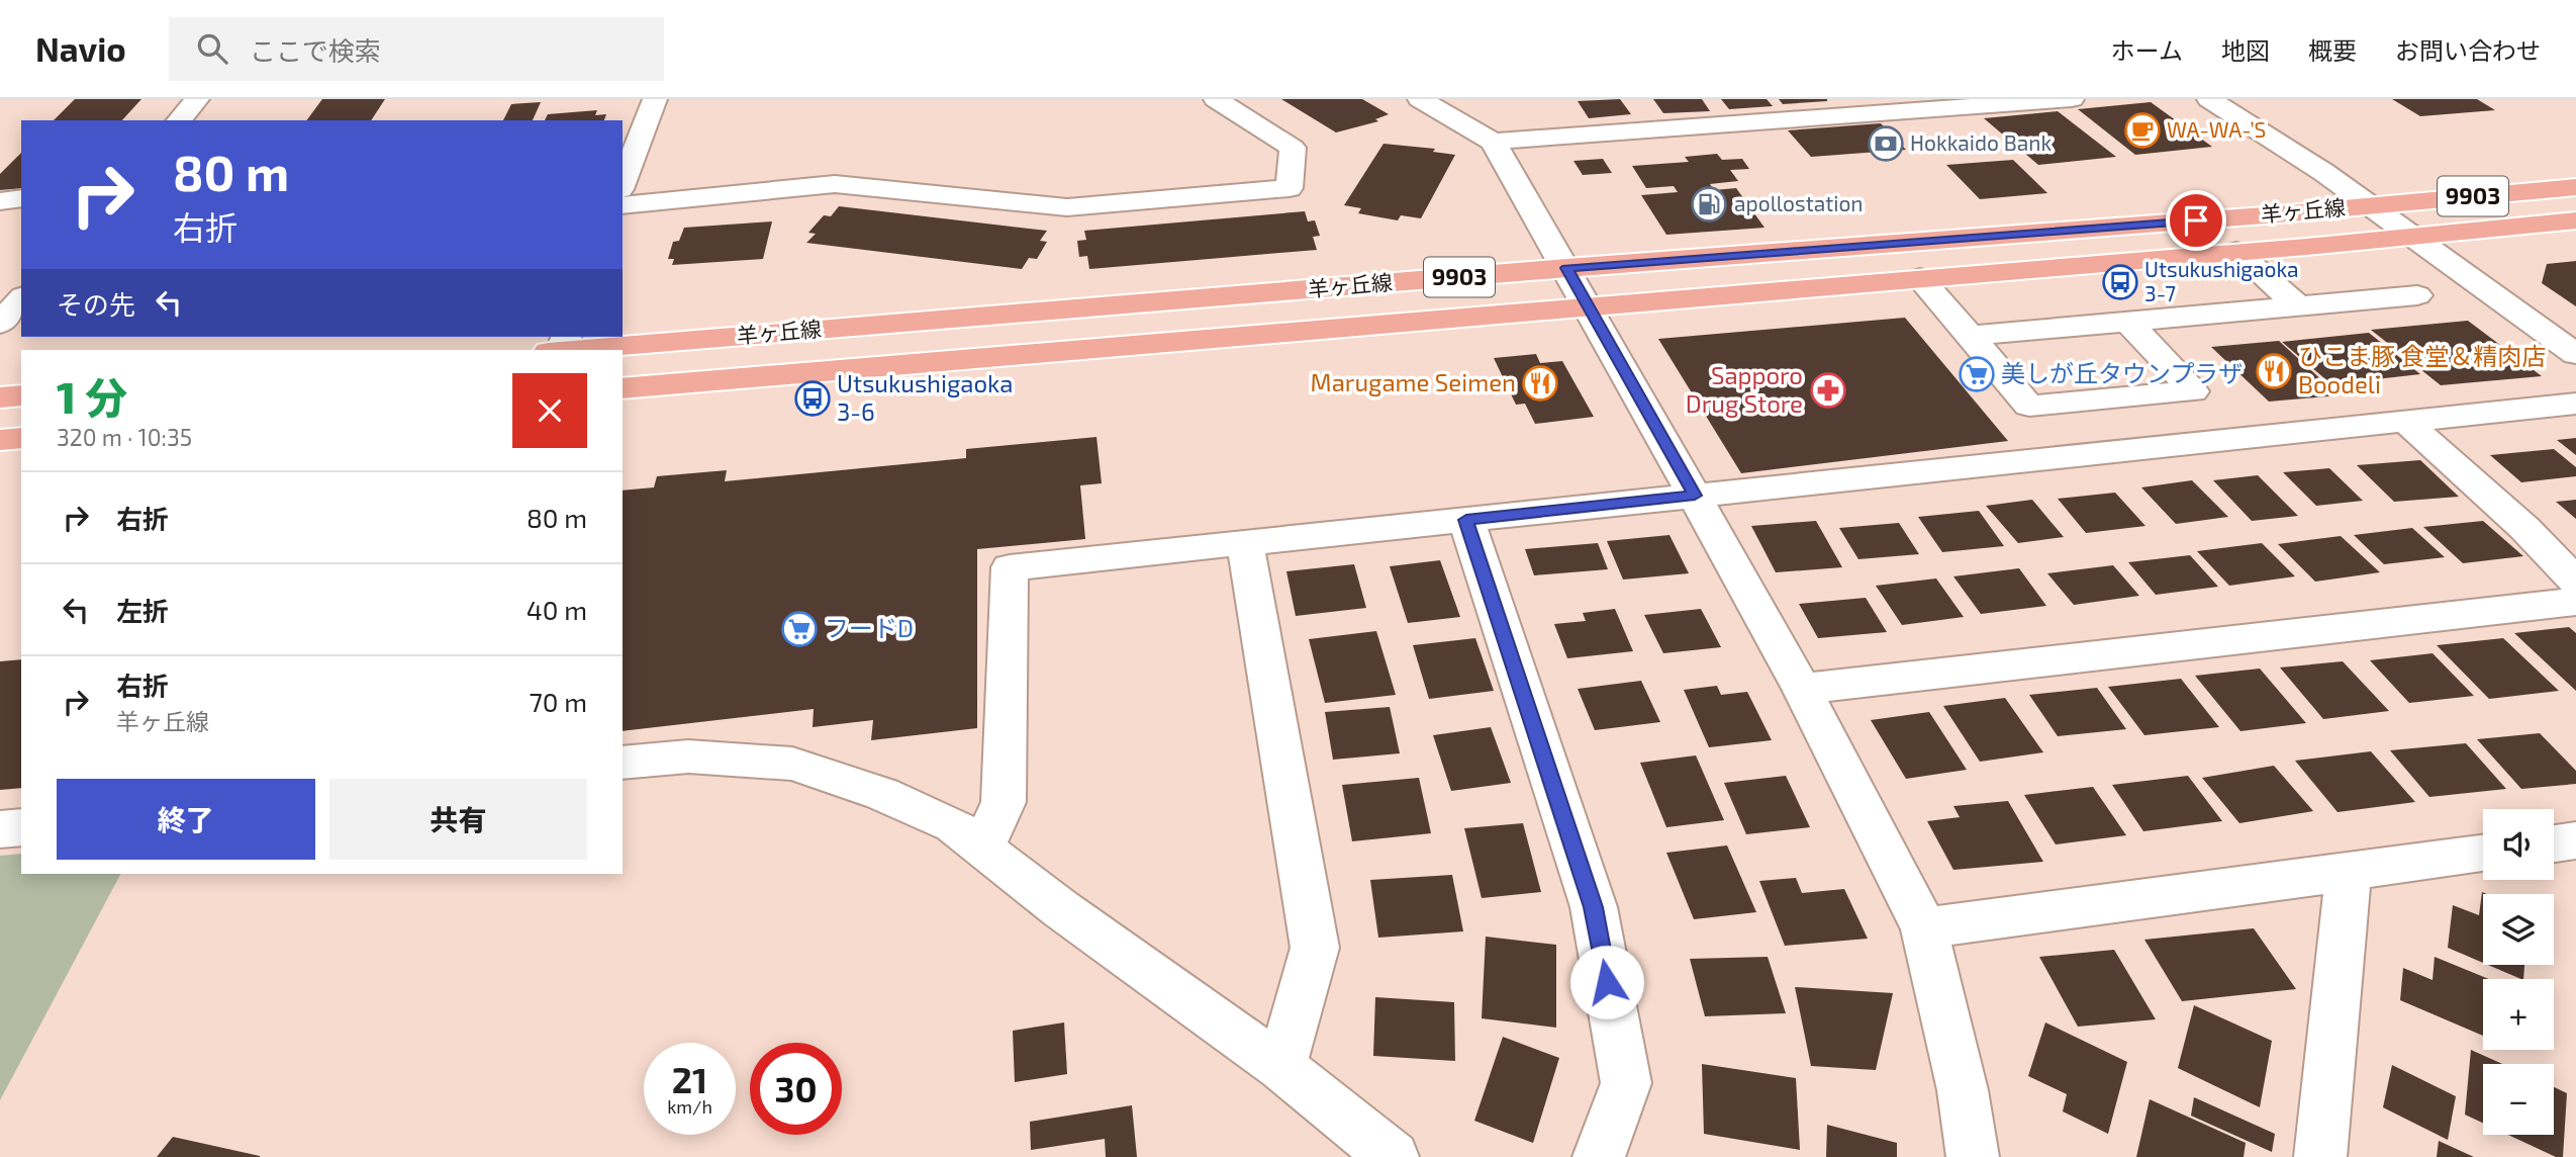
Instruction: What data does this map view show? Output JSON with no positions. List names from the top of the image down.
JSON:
{
  "streets": {
    "main road": ["9903", "羊ヶ丘線"]
  },
  "places": {
    "cafe": ["WA-WA-’S"],
    "bank": ["Hokkaido Bank"],
    "fuel station": ["apollostation"],
    "bus stop": ["Utsukushigaoka 3-7", "Utsukushigaoka 3-6"],
    "restaurant": ["ひこま豚 食堂＆精肉店 Boodeli", "Marugame Seimen"],
    "supermarket": ["美しが丘タウンプラザ", "フードD"],
    "pharmacy": ["Sapporo Drug Store"]
  },
  "page": {
    "header": "Navio",
    "search": "ここで検索",
    "nav": [
      "ホーム",
      "地図",
      "概要",
      "お問い合わせ"
    ],
    "turn": ["80 m", "右折"],
    "then": "その先",
    "heading": ["1 分", "320 m · 10:35"],
    "list": [
      {
        "name": "右折",
        "value": "80 m"
      },
      {
        "name": "左折",
        "value": "40 m"
      },
      {
        "name": "右折",
        "note": "羊ヶ丘線",
        "value": "70 m"
      }
    ],
    "buttons": ["終了", "共有"],
    "map_buttons": ["+", "−"],
    "speed": "21 km/h",
    "limit": "30"
  }
}
